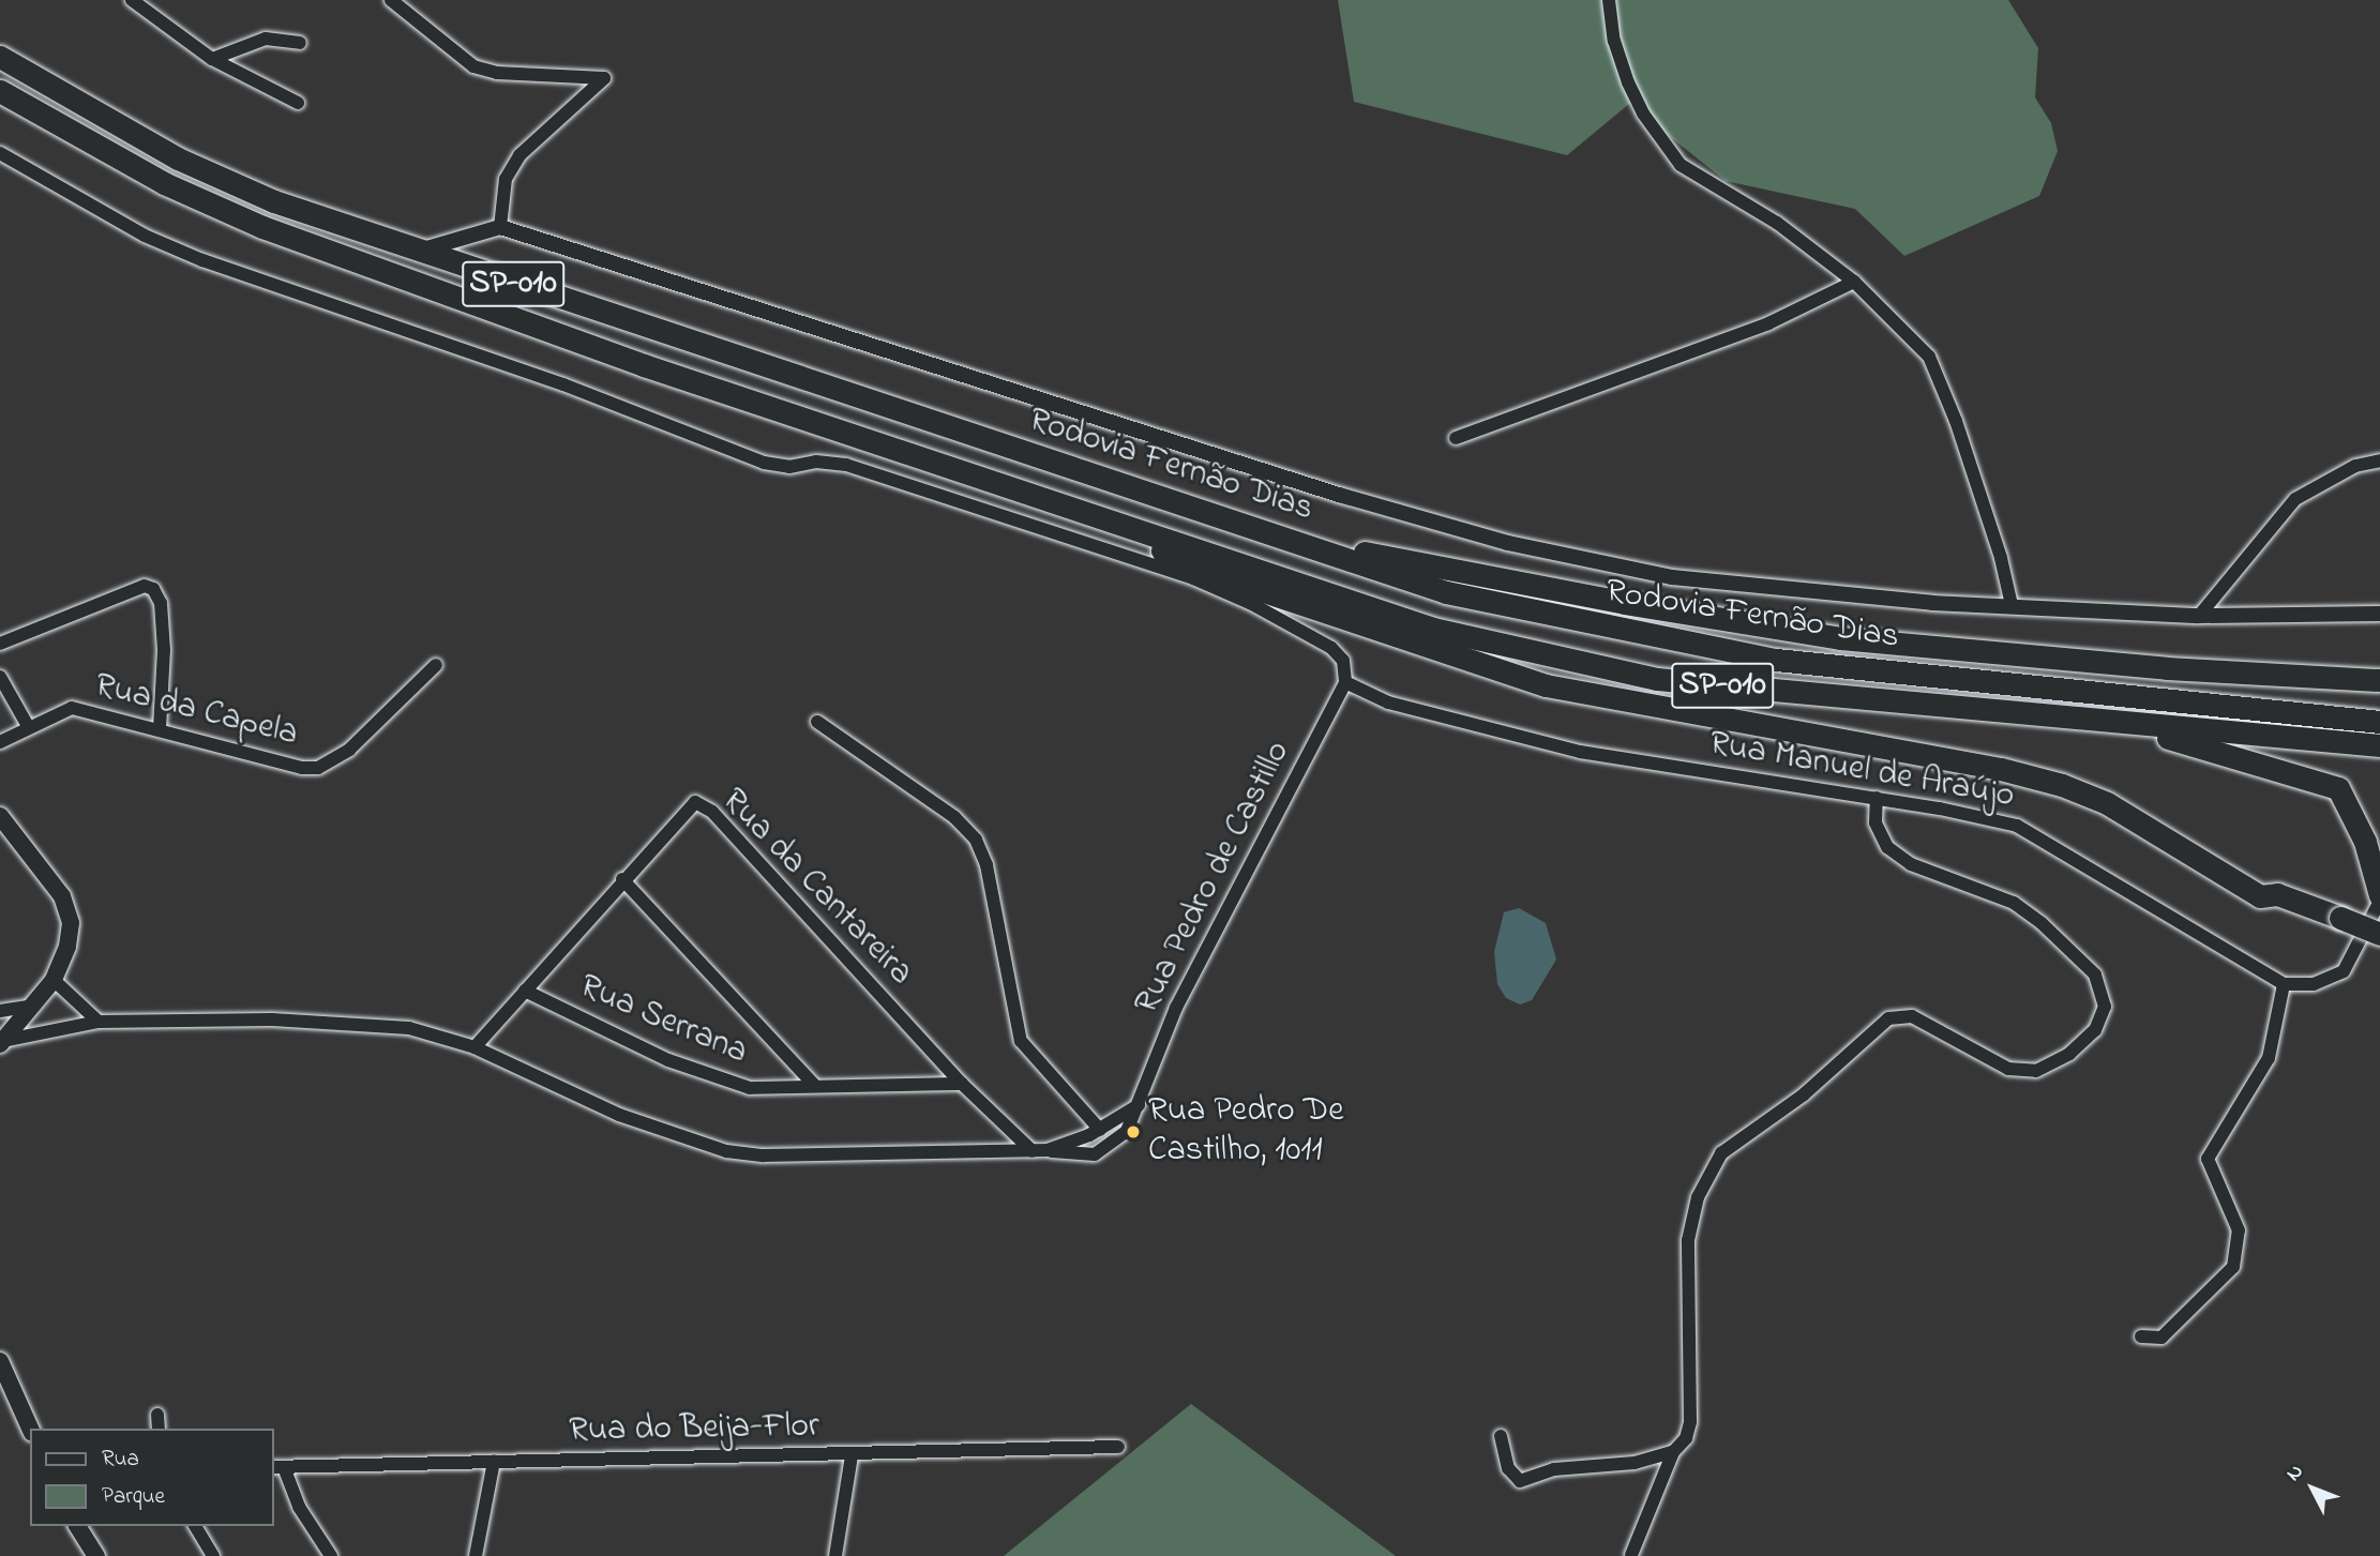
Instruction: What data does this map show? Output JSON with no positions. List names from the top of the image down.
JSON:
{
  "streets": {
    "highway": ["SP-010", "Rodovia Fernão Dias"],
    "street": [
      "Rua da Capela",
      "Rua Manuel de Araújo",
      "Rua Pedro de Castillo",
      "Rua da Cantareira",
      "Rua Serrana",
      "Rua do Beija-Flor"
    ]
  },
  "crossings": [
    ["Rua Manuel de Araújo", "Rua Pedro de Castillo"],
    ["Rua da Cantareira", "Rua Serrana"]
  ],
  "places": ["Rua Pedro De Castilho, 1011"],
  "legend": ["Rua", "Parque"],
  "north": "top left"
}
